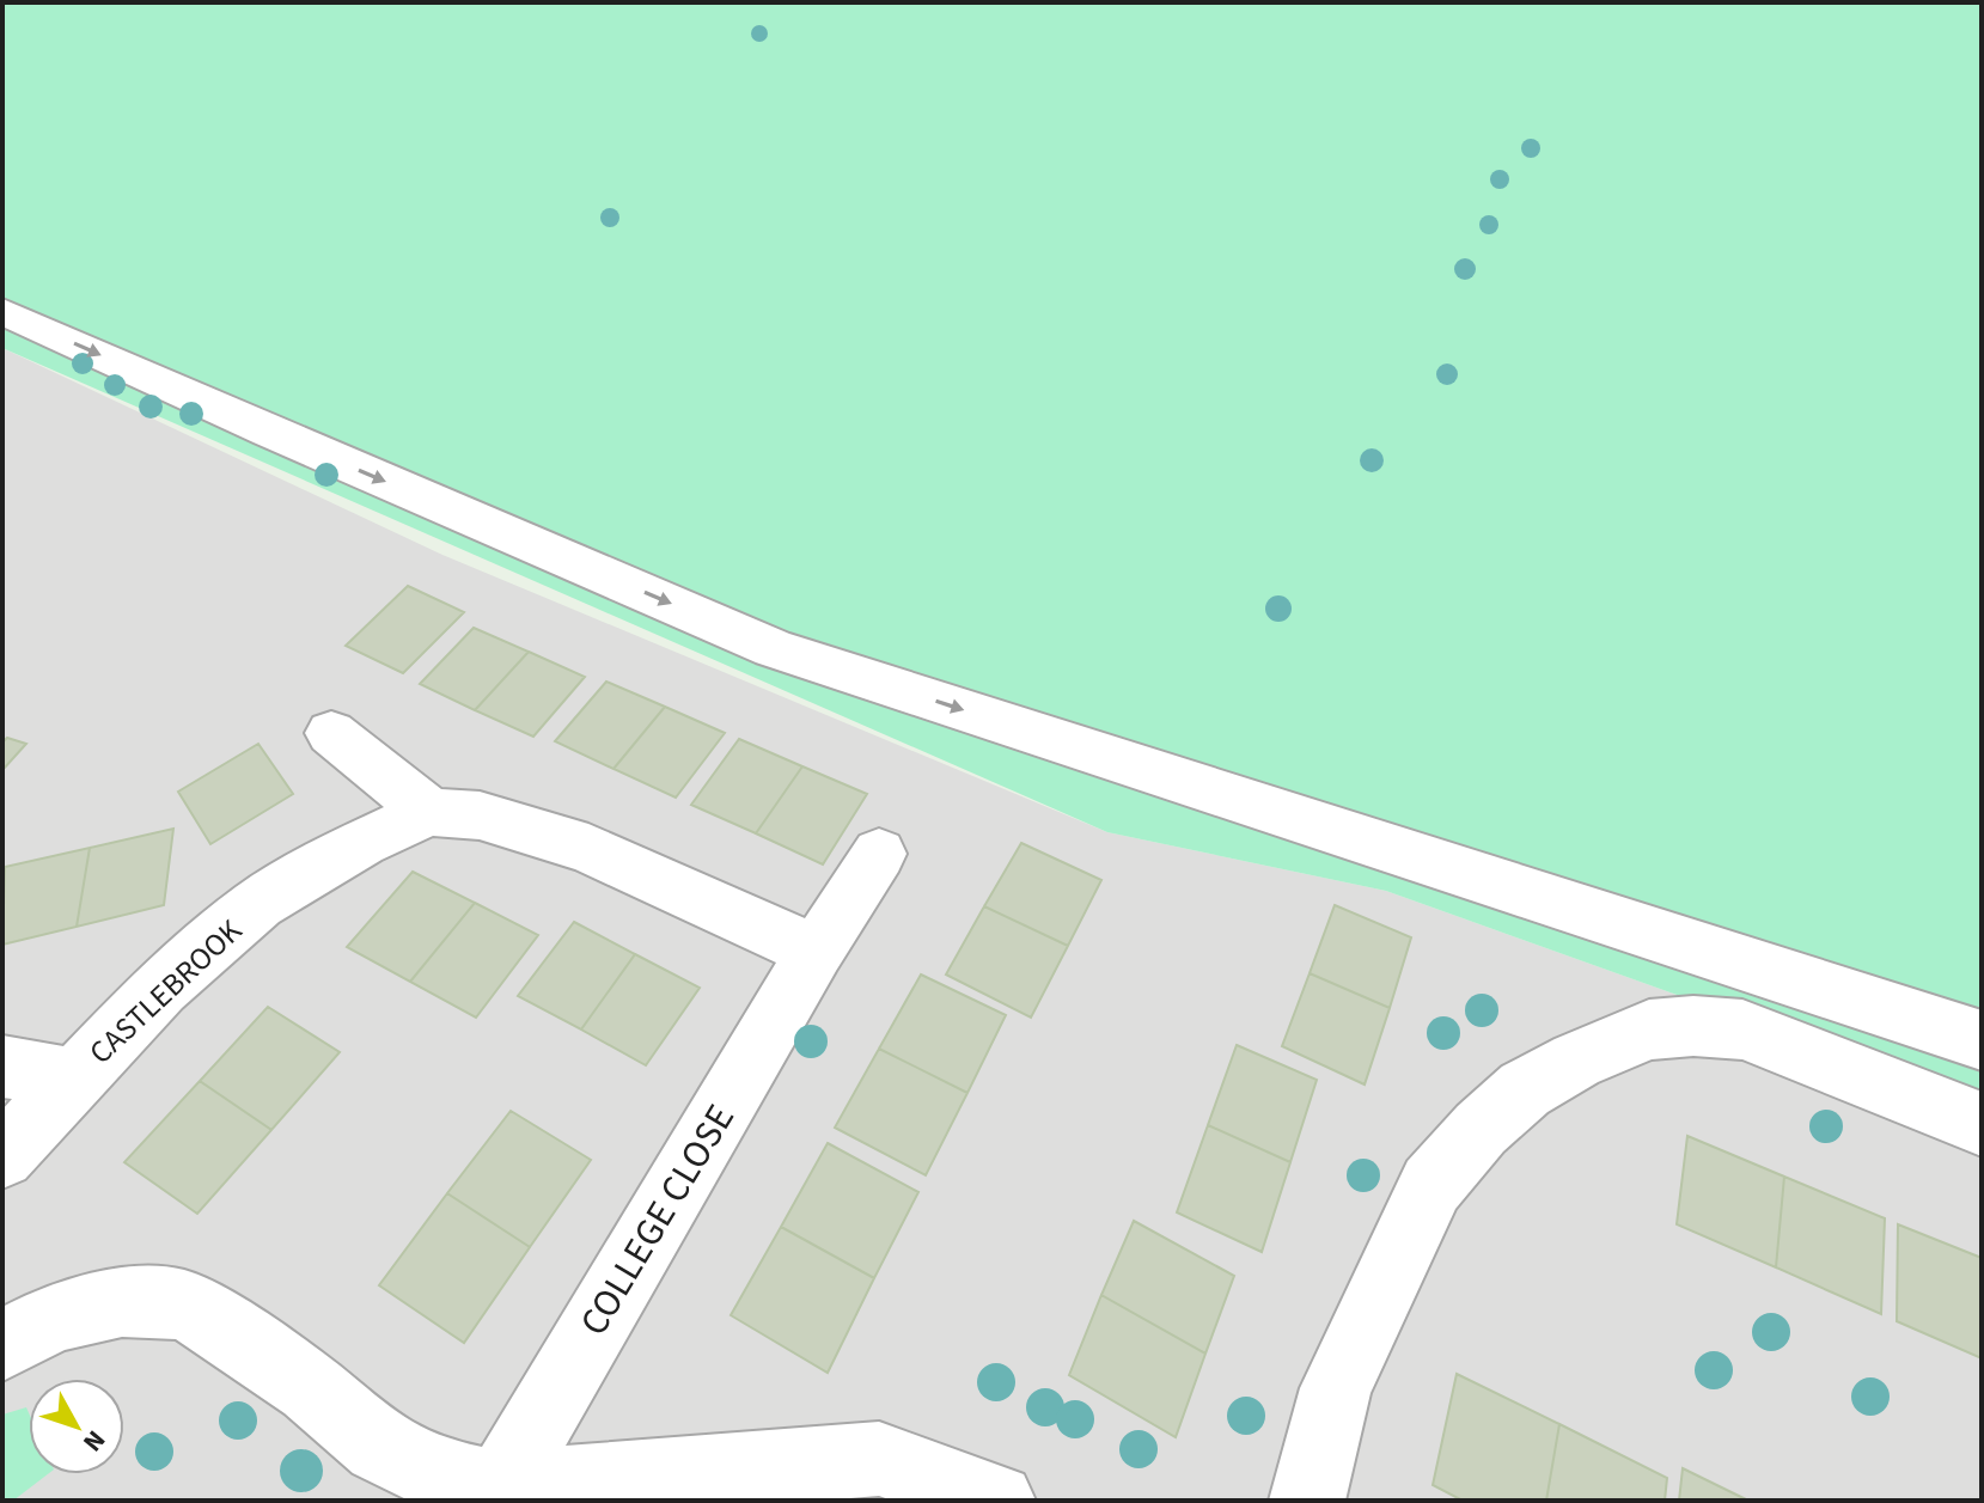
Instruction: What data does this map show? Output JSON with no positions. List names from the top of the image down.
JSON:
{
  "streets": {
    "street": ["CASTLEBROOK", "COLLEGE CLOSE"]
  },
  "north": "bottom right"
}
